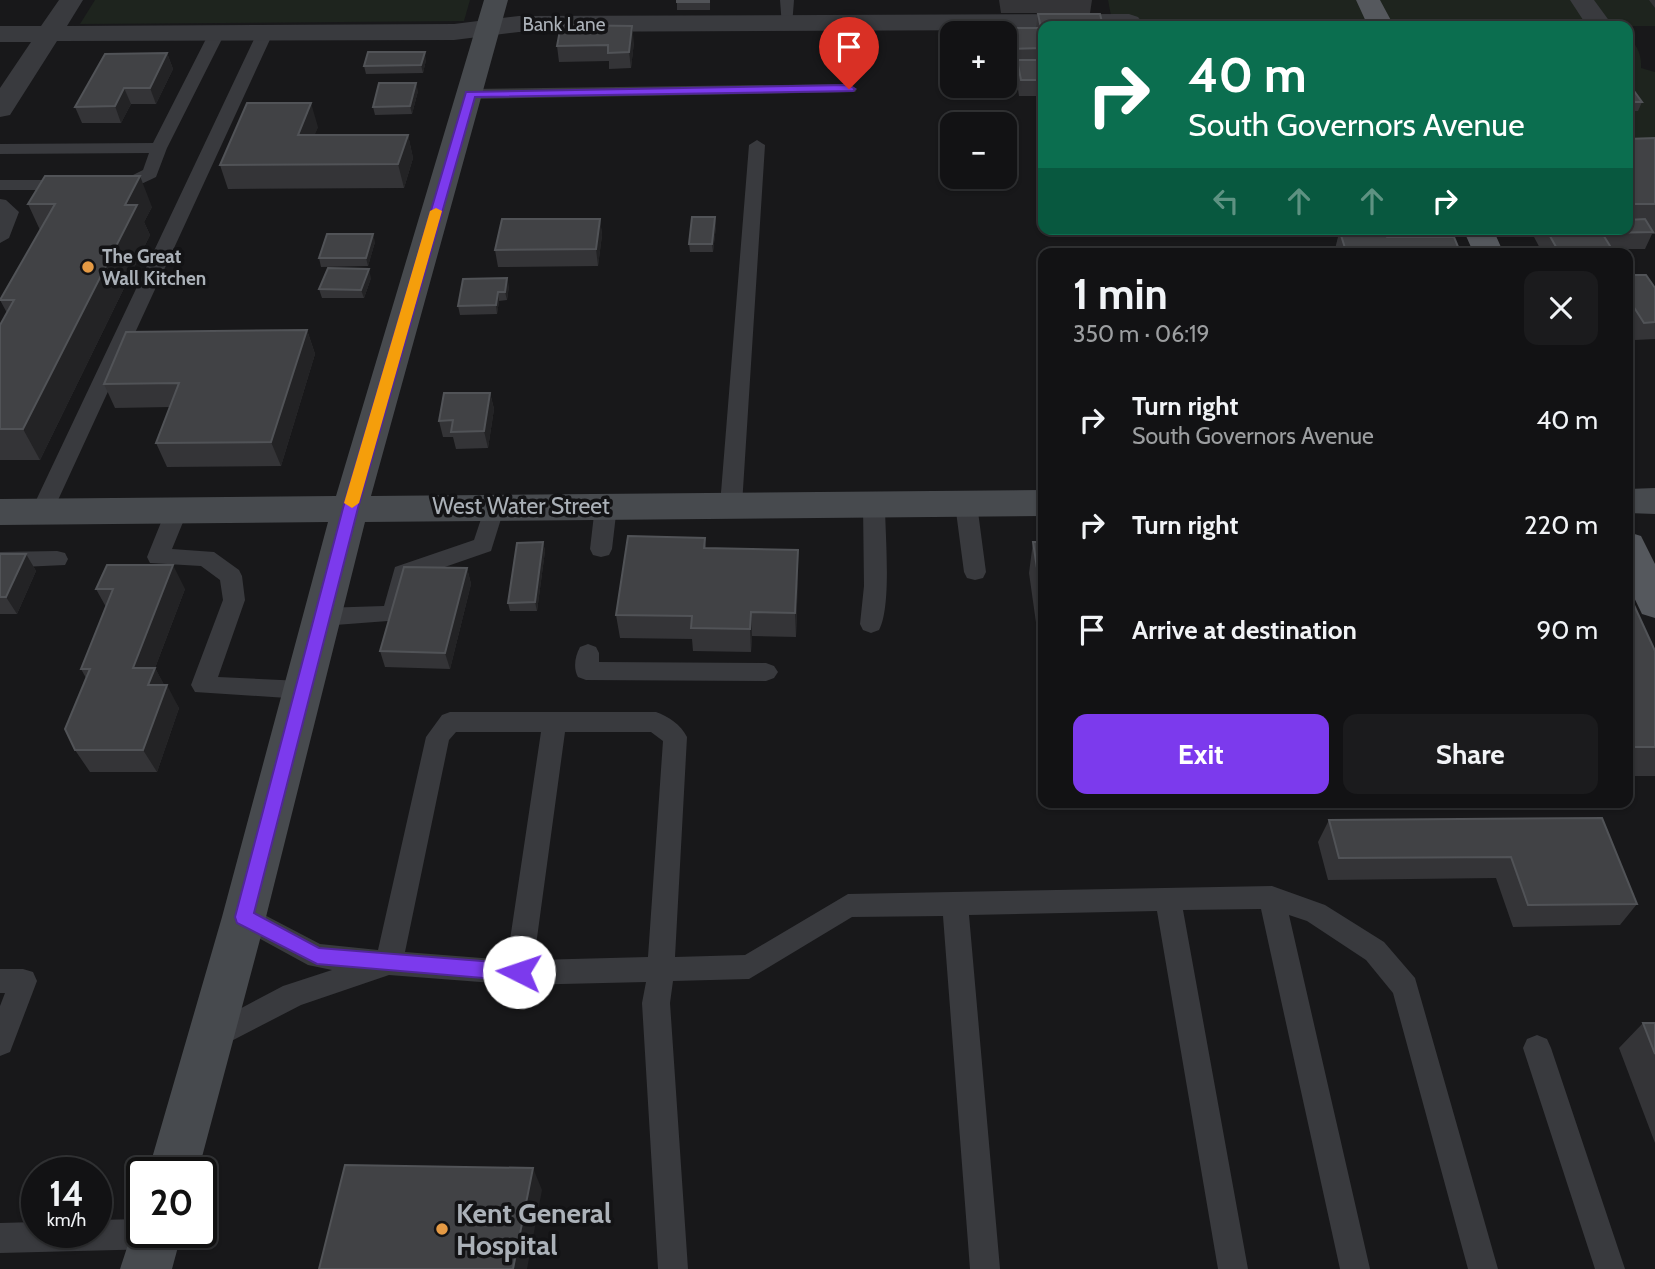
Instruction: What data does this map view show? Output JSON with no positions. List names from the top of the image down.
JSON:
{
  "streets": {
    "main road": ["West Water Street"],
    "street": ["Bank Lane"]
  },
  "places": ["The Great Wall Kitchen", "Kent General Hospital"],
  "page": {
    "map_buttons": ["+", "−"],
    "turn": ["40 m", "South Governors Avenue"],
    "heading": ["1 min", "350 m · 06:19"],
    "list": [
      {
        "name": "Turn right",
        "note": "South Governors Avenue",
        "value": "40 m"
      },
      {
        "name": "Turn right",
        "value": "220 m"
      },
      {
        "name": "Arrive at destination",
        "value": "90 m"
      }
    ],
    "buttons": ["Exit", "Share"],
    "speed": "14 km/h",
    "limit": "20"
  }
}
